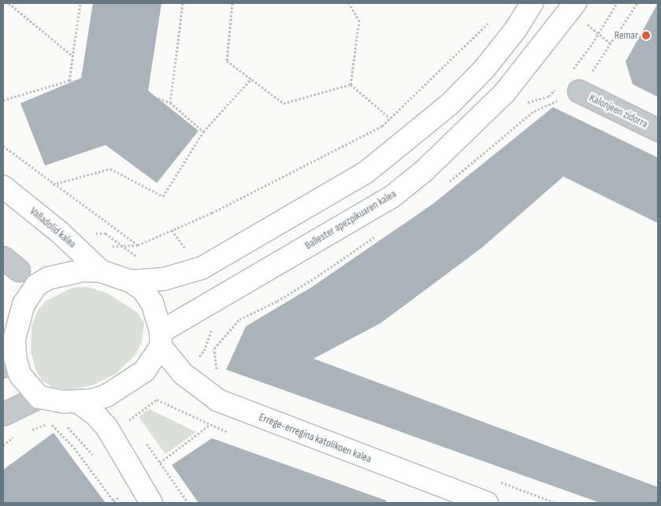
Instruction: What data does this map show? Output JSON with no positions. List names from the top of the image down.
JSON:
{
  "streets": {
    "main road": ["Ballester apezpikuaren kalea", "Valladolid kalea", "Errege-erregina katolikoen kalea"],
    "street": ["Kalonjeen zidorra"]
  },
  "crossings": [
    ["Ballester apezpikuaren kalea", "Errege-erregina katolikoen kalea"]
  ],
  "places": ["Remar"]
}
